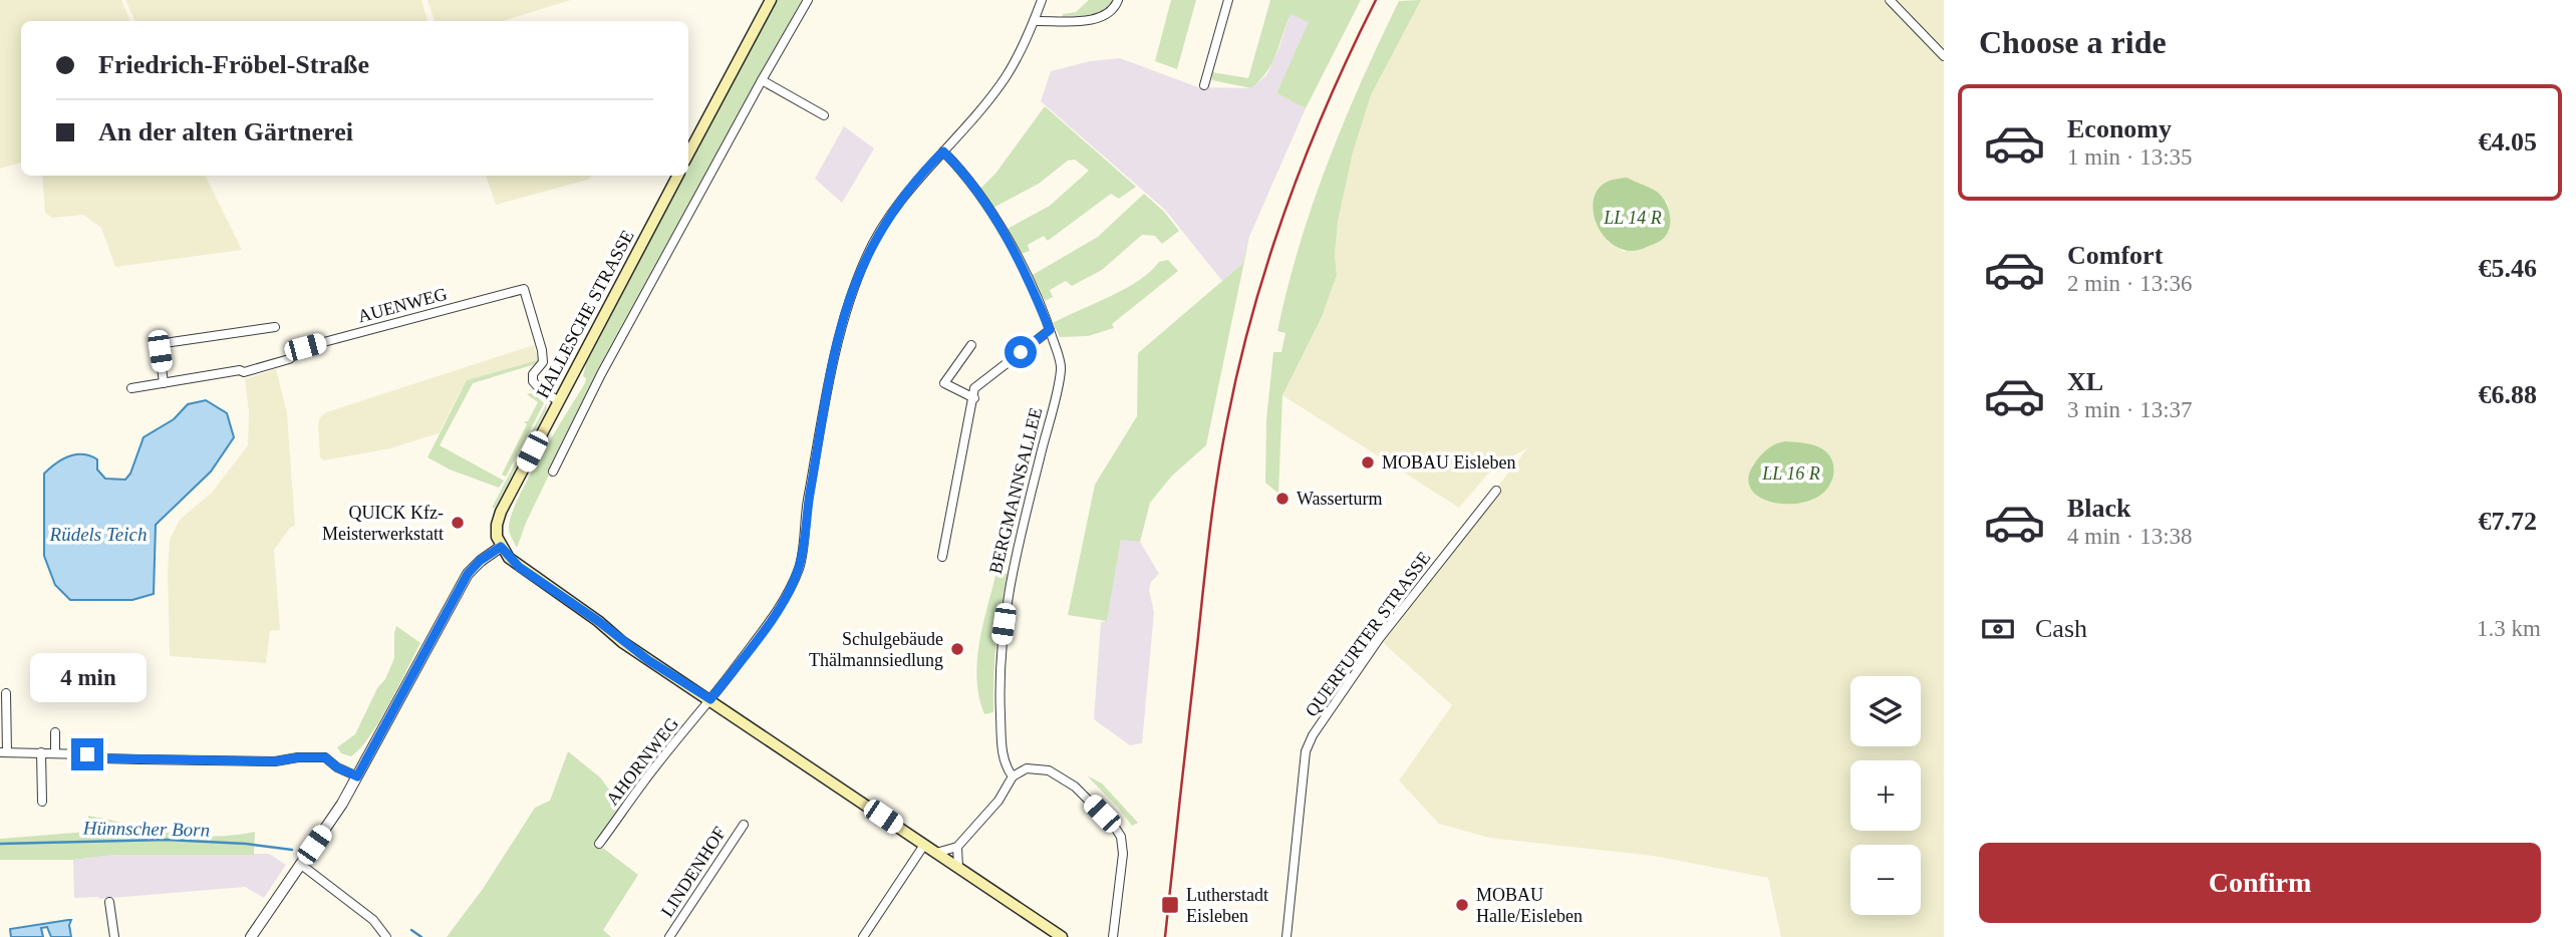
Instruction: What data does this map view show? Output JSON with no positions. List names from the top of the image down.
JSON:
{
  "streets": {
    "main road": ["HALLESCHE STRASSE"],
    "street": [
      "AUENWEG",
      "BERGMANNSALLEE",
      "QUERFURTER STRASSE",
      "AHORNWEG",
      "LINDENHOF"
    ]
  },
  "crossings": [
    ["AUENWEG", "HALLESCHE STRASSE"],
    ["BERGMANNSALLEE", "AHORNWEG"]
  ],
  "water": ["Rüdels Teich", "Hünnscher Born"],
  "parks": ["LL 14 R", "LL 16 R"],
  "places": {
    "other": [
      "MOBAU Eisleben",
      "Wasserturm",
      "QUICK Kfz- Meisterwerkstatt",
      "Schulgebäude Thälmannsiedlung",
      "MOBAU Halle/Eisleben"
    ],
    "transit": ["Lutherstadt Eisleben"]
  },
  "page": {
    "heading": "Choose a ride",
    "banner": ["Friedrich-Fröbel-Straße", "An der alten Gärtnerei"],
    "list": [
      {
        "name": "Economy",
        "note": "1 min · 13:35",
        "value": "€4.05"
      },
      {
        "name": "Comfort",
        "note": "2 min · 13:36",
        "value": "€5.46"
      },
      {
        "name": "XL",
        "note": "3 min · 13:37",
        "value": "€6.88"
      },
      {
        "name": "Black",
        "note": "4 min · 13:38",
        "value": "€7.72"
      }
    ],
    "pay": ["Cash", "1.3 km"],
    "bubble": "4 min",
    "map_buttons": ["+", "−"],
    "buttons": "Confirm"
  }
}
